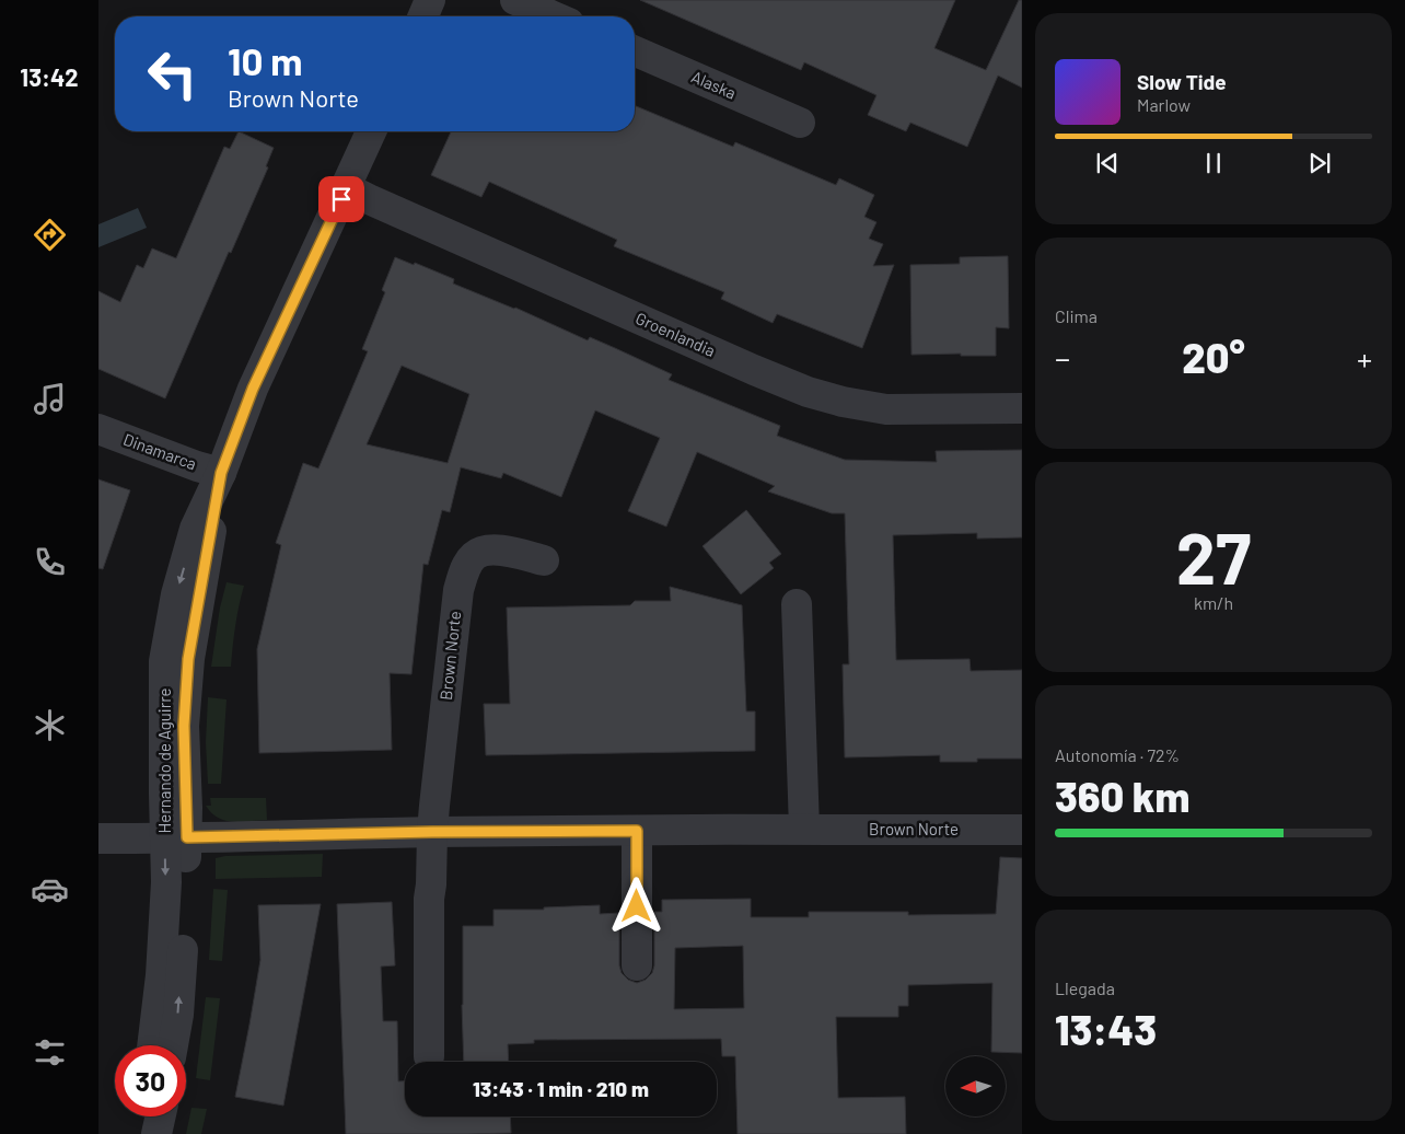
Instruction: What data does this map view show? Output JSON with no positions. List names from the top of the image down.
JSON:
{
  "streets": {
    "street": [
      "Alaska",
      "Groenlandia",
      "Dinamarca",
      "Brown Norte",
      "Hernando de Aguirre"
    ]
  },
  "crossings": [
    ["Groenlandia", "Hernando de Aguirre"],
    ["Dinamarca", "Hernando de Aguirre"],
    ["Brown Norte", "Hernando de Aguirre"]
  ],
  "north": "left",
  "page": {
    "tabs": "13:42",
    "turn": ["10 m", "Brown Norte"],
    "song": ["Slow Tide", "Marlow"],
    "tile": [
      "Clima",
      ["27", "km/h"],
      ["Autonomía · 72%", "360 km"],
      ["Llegada", "13:43"]
    ],
    "heat": ["−", "20°", "+"],
    "limit": "30",
    "trip": "13:43 · 1 min · 210 m"
  }
}
